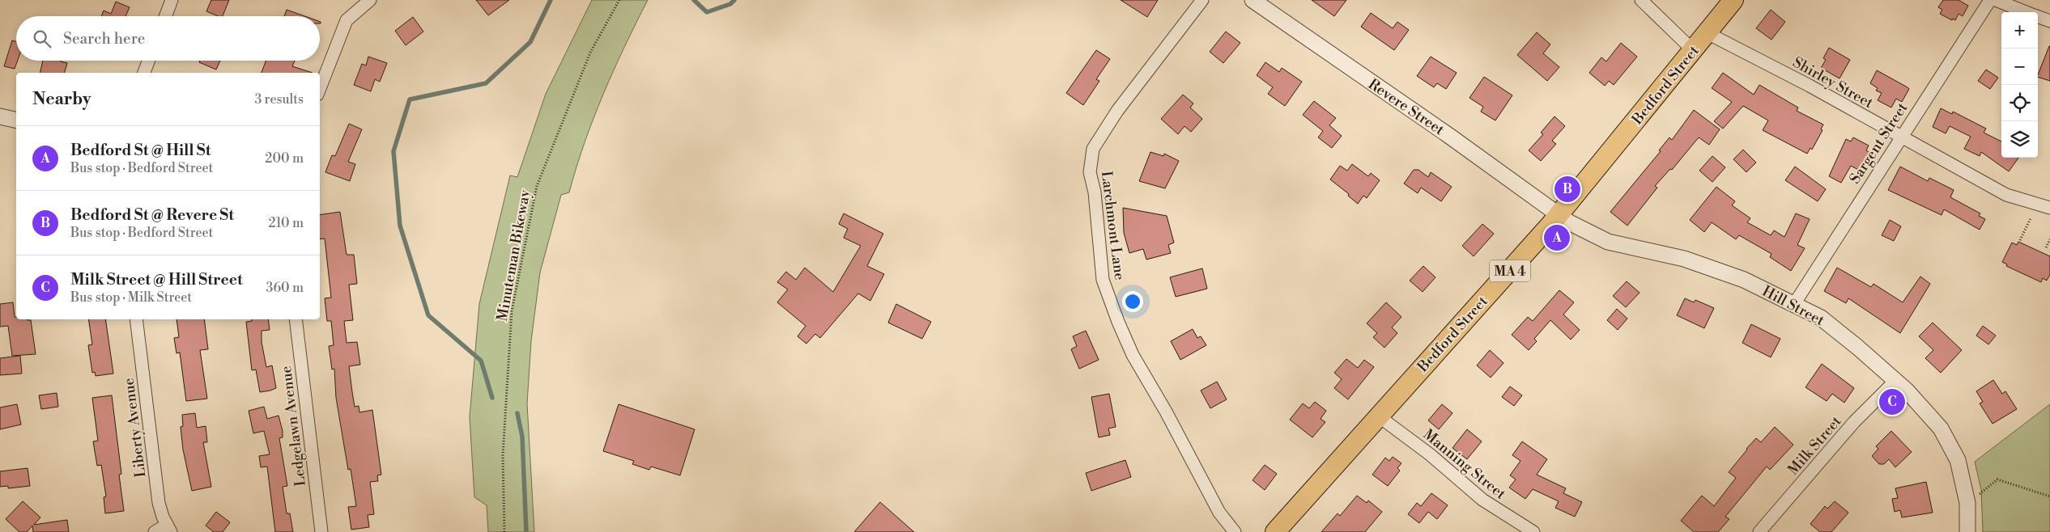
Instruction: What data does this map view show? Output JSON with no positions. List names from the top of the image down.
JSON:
{
  "streets": {
    "main road": ["Bedford Street", "MA 4"],
    "street": [
      "Shirley Street",
      "Revere Street",
      "Sargent Street",
      "Larchmont Lane",
      "Hill Street",
      "Ledgelawn Avenue",
      "Liberty Avenue",
      "Milk Street",
      "Manning Street"
    ],
    "path": ["Minuteman Bikeway"]
  },
  "crossings": [
    ["Shirley Street", "Bedford Street"],
    ["Shirley Street", "Sargent Street"],
    ["Bedford Street", "Revere Street"],
    ["Bedford Street", "Hill Street"],
    ["Bedford Street", "Manning Street"],
    ["Revere Street", "Hill Street"],
    ["Sargent Street", "Hill Street"],
    ["Hill Street", "Milk Street"]
  ],
  "page": {
    "map_buttons": ["+", "−"],
    "search": "Search here",
    "heading": ["Nearby", "3 results"],
    "list": [
      {
        "mark": "A",
        "name": "Bedford St @ Hill St",
        "note": "Bus stop · Bedford Street",
        "value": "200 m"
      },
      {
        "mark": "B",
        "name": "Bedford St @ Revere St",
        "note": "Bus stop · Bedford Street",
        "value": "210 m"
      },
      {
        "mark": "C",
        "name": "Milk Street @ Hill Street",
        "note": "Bus stop · Milk Street",
        "value": "360 m"
      }
    ],
    "pins": ["B", "A", "C"]
  }
}
